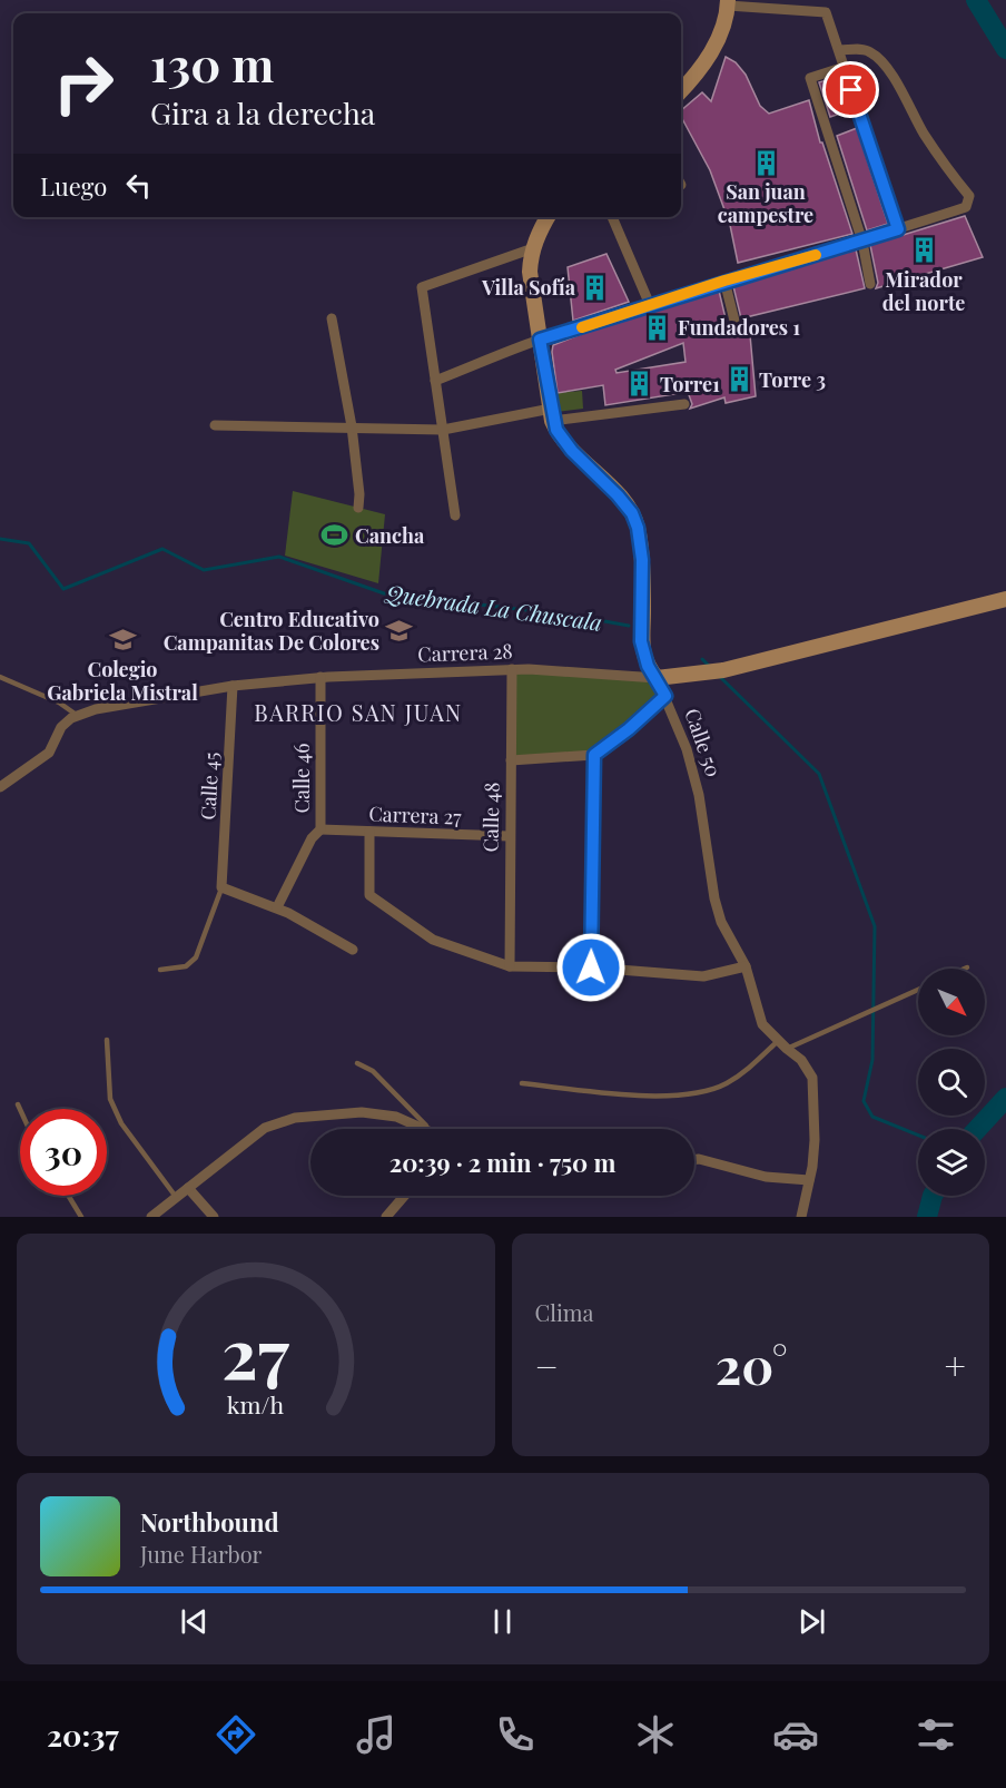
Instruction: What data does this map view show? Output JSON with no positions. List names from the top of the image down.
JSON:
{
  "streets": {
    "street": [
      "Carrera 28",
      "Calle 50",
      "Calle 46",
      "Calle 45",
      "Carrera 27",
      "Calle 48"
    ]
  },
  "crossings": [
    ["Carrera 28", "Calle 50"],
    ["Carrera 28", "Calle 46"],
    ["Carrera 28", "Calle 45"],
    ["Carrera 28", "Calle 48"],
    ["Calle 46", "Carrera 27"],
    ["Carrera 27", "Calle 48"]
  ],
  "districts": ["BARRIO SAN JUAN"],
  "water": ["Quebrada La Chuscala"],
  "places": {
    "building": [
      "San juan campestre",
      "Mirador del norte",
      "Villa Sofía",
      "Fundadores 1",
      "Torre 3",
      "Torre1"
    ],
    "sports": ["Cancha"],
    "school or university": ["Centro Educativo Campanitas De Colores", "Colegio Gabriela Mistral"]
  },
  "north": "bottom right",
  "page": {
    "turn": ["130 m", "Gira a la derecha"],
    "then": "Luego",
    "limit": "30",
    "trip": "20:39 · 2 min · 750 m",
    "tile": "Clima",
    "heat": ["−", "20°", "+"],
    "song": ["Northbound", "June Harbor"],
    "tabs": "20:37",
    "gauge": ["27", "km/h"]
  }
}
